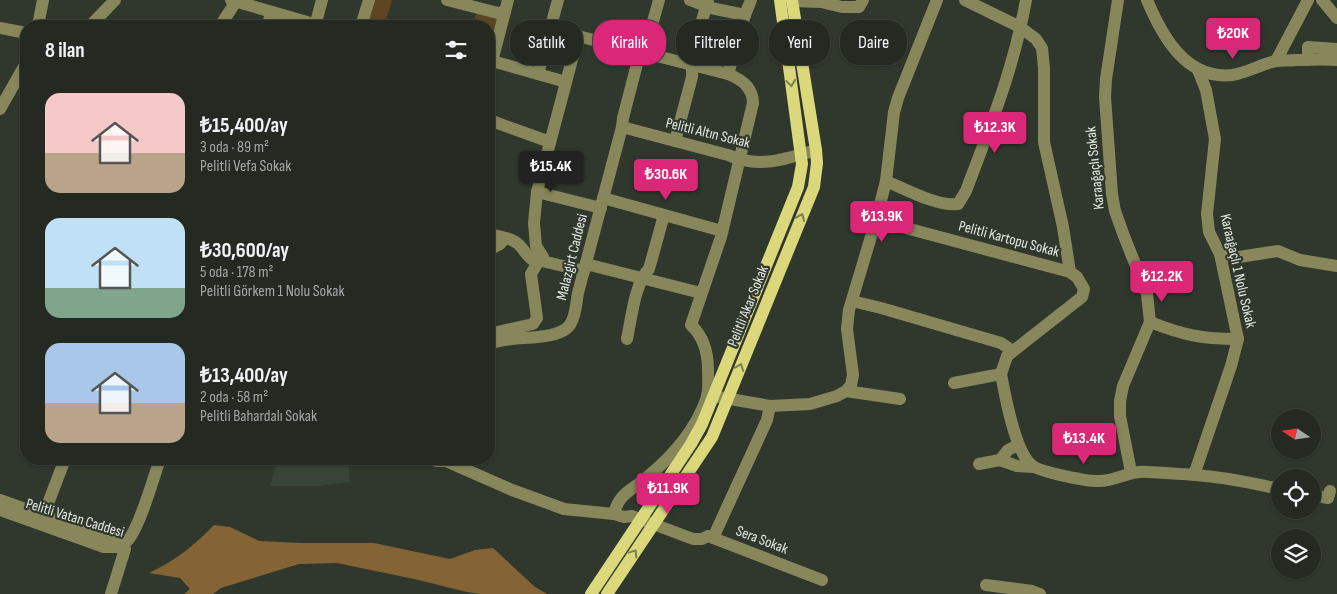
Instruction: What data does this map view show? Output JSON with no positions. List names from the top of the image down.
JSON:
{
  "streets": {
    "main road": ["Pelitli Akar Sokak"],
    "street": [
      "Pelitli Altın Sokak",
      "Karaağaçlı Sokak",
      "Pelitli Kartopu Sokak",
      "Malazgirt Caddesi",
      "Karaağaçlı 1 Nolu Sokak",
      "Pelitli Vatan Caddesi",
      "Sera Sokak"
    ]
  },
  "crossings": [
    ["Pelitli Altın Sokak", "Malazgirt Caddesi"],
    ["Pelitli Altın Sokak", "Pelitli Akar Sokak"]
  ],
  "north": "left",
  "page": {
    "price": [
      "₺20K",
      "₺12.3K",
      "₺15.4K",
      "₺30.6K",
      "₺13.9K",
      "₺12.2K",
      "₺13.4K",
      "₺11.9K"
    ],
    "chip": [
      "Satılık",
      "Kiralık",
      "Filtreler",
      "Yeni",
      "Daire"
    ],
    "heading": "8 ilan",
    "list": [
      {
        "name": "₺15,400/ay",
        "note": "3 oda · 89 m² · Pelitli Vefa Sokak"
      },
      {
        "name": "₺30,600/ay",
        "note": "5 oda · 178 m² · Pelitli Görkem 1 Nolu Sokak"
      },
      {
        "name": "₺13,400/ay",
        "note": "2 oda · 58 m² · Pelitli Bahardalı Sokak"
      }
    ]
  }
}
